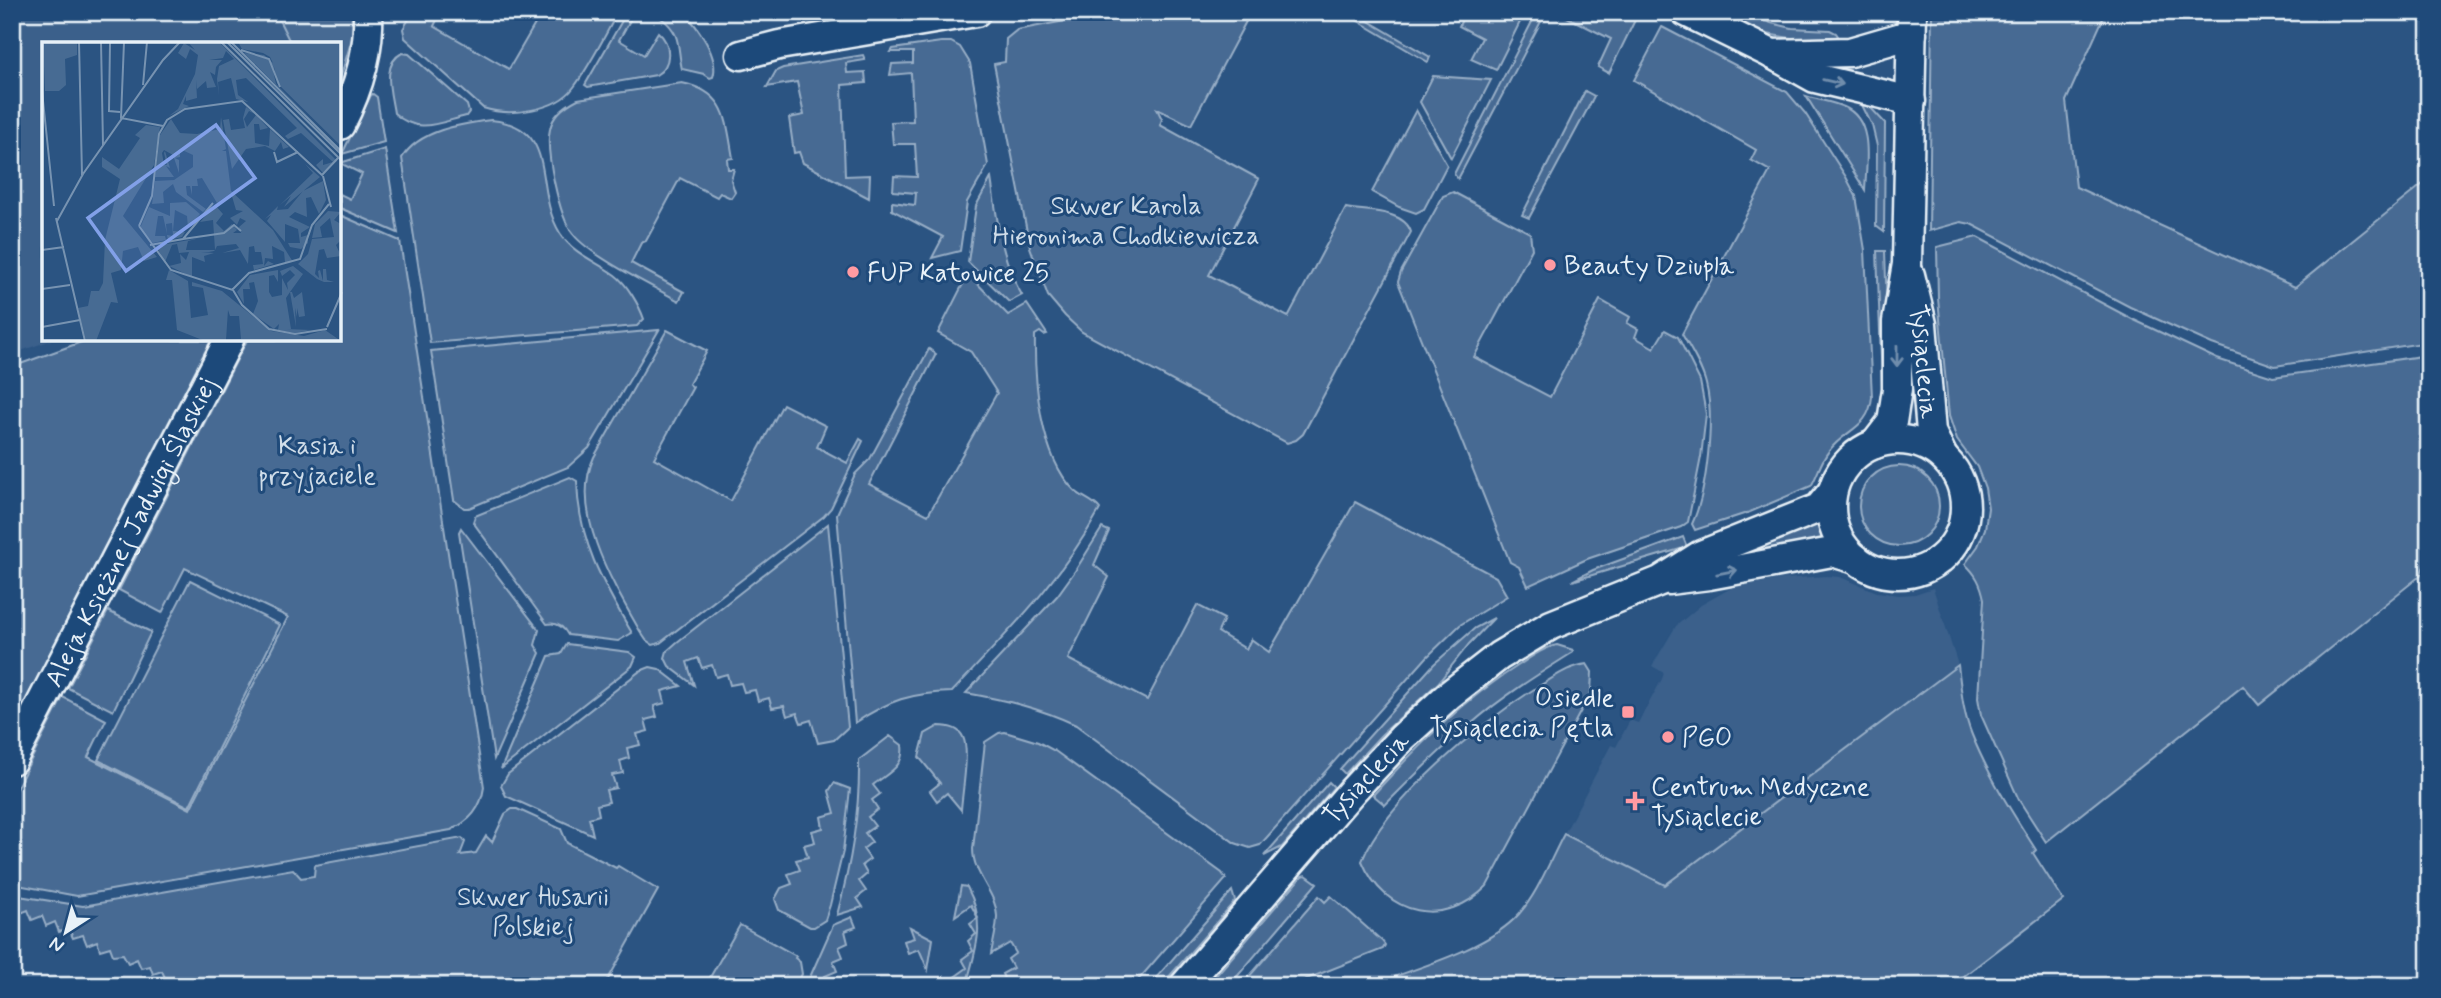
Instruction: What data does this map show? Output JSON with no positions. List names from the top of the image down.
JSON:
{
  "streets": {
    "street": ["Tysiąclecia", "Aleja Księżnej Jadwigi Śląskiej"]
  },
  "parks": ["Skwer Karola Hieronima Chodkiewicza", "Kasia i przyjaciele", "Skwer Husarii Polskiej"],
  "places": {
    "other": ["Beauty Dziupla", "FUP Katowice 25", "PGO"],
    "transit": ["Osiedle Tysiąclecia Pętla"],
    "health": ["Centrum Medyczne Tysiąclecie"]
  },
  "north": "bottom left"
}
